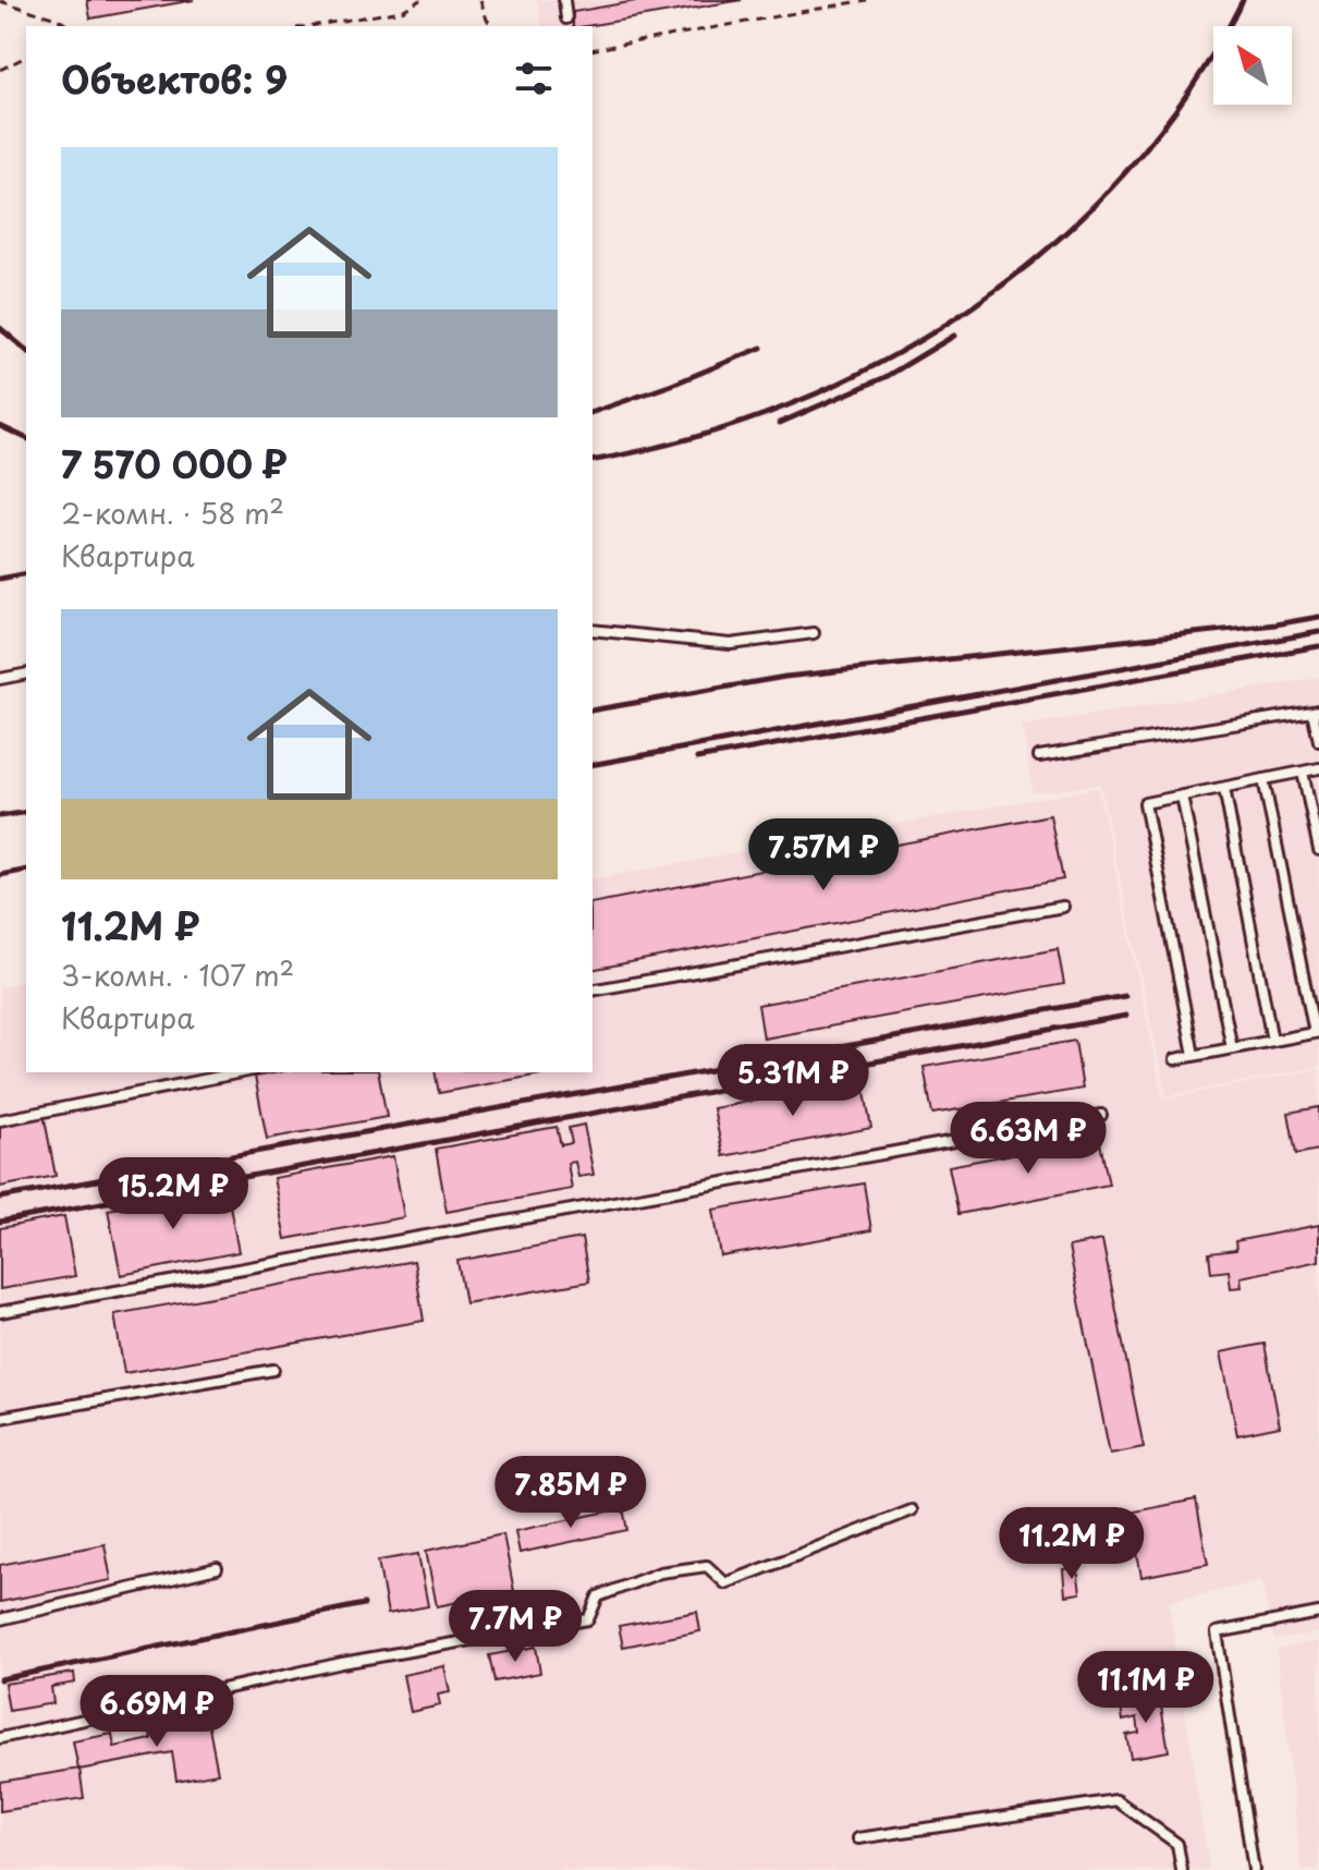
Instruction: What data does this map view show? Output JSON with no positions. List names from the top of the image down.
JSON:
{
  "north": "top left",
  "page": {
    "heading": "Объектов: 9",
    "list": [
      {
        "name": "7 570 000 ₽",
        "note": "2-комн. · 58 m² · Квартира"
      },
      {
        "name": "11.2M ₽",
        "note": "3-комн. · 107 m² · Квартира"
      }
    ],
    "price": [
      "7.57M ₽",
      "5.31M ₽",
      "6.63M ₽",
      "15.2M ₽",
      "7.85M ₽",
      "11.2M ₽",
      "7.7M ₽",
      "11.1M ₽",
      "6.69M ₽"
    ]
  }
}
